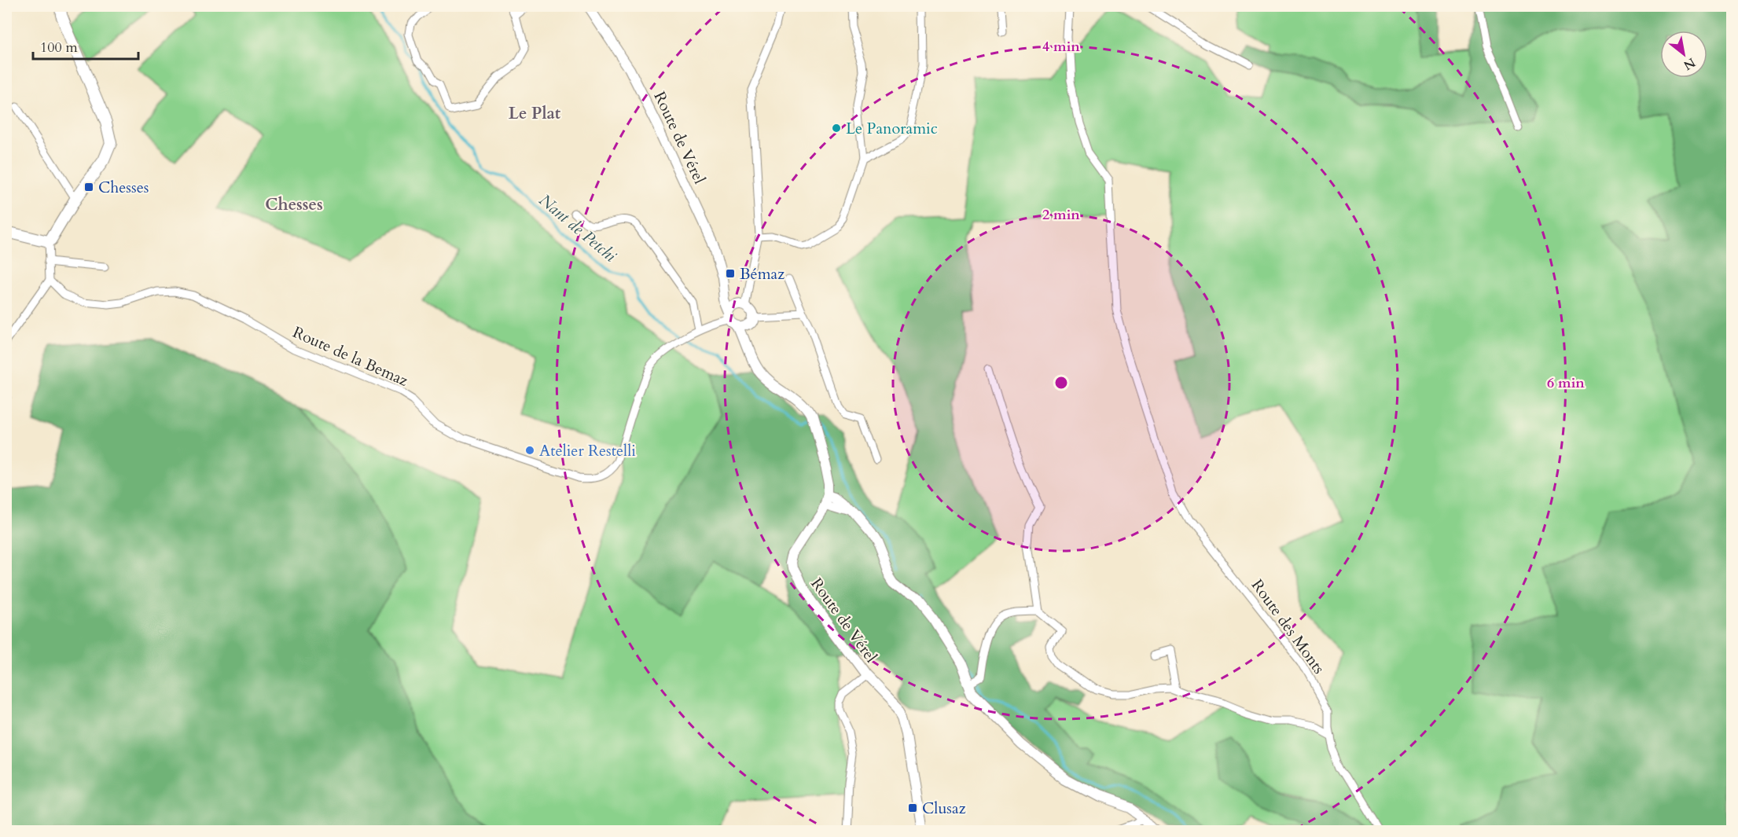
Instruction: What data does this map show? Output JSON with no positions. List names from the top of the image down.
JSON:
{
  "streets": {
    "street": ["Route de Vérel", "Route de la Bemaz", "Route des Monts"]
  },
  "crossings": [
    ["Route de Vérel", "Route de la Bemaz"]
  ],
  "districts": ["Le Plat", "Chesses"],
  "water": ["Nant de Petchi"],
  "places": {
    "other": ["Le Panoramic", "Atelier Restelli"],
    "transit": ["Chesses", "Bémaz", "Clusaz"]
  },
  "scale_bar": "100 m",
  "north": "bottom right",
  "rings": ["4 min", "2 min", "6 min"]
}
